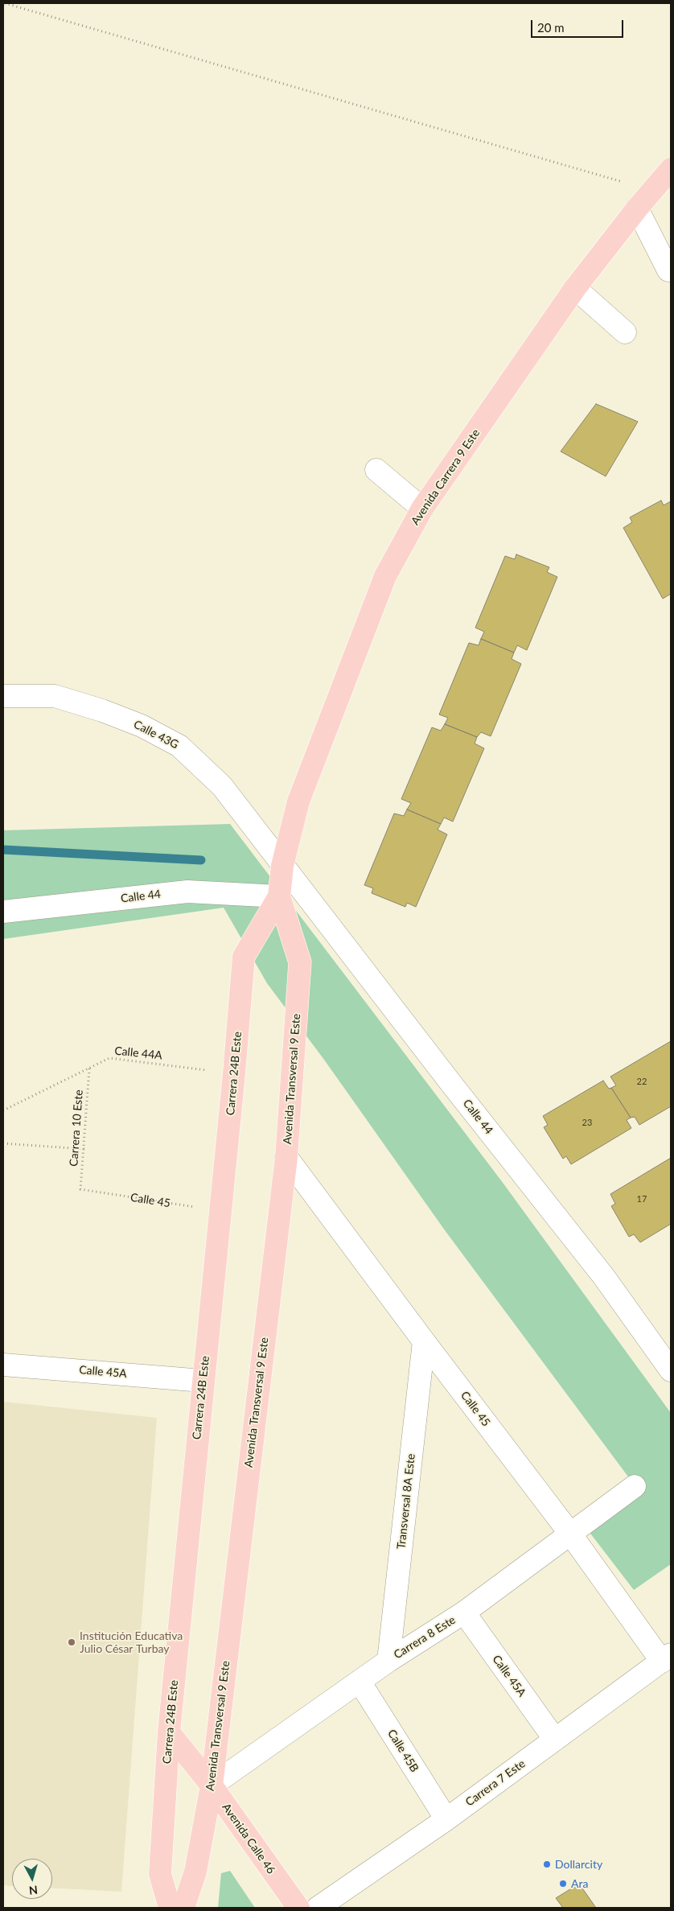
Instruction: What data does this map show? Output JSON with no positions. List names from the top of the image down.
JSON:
{
  "streets": {
    "main road": [
      "Avenida Carrera 9 Este",
      "Carrera 24B Este",
      "Avenida Transversal 9 Este",
      "Avenida Calle 46"
    ],
    "street": [
      "Calle 43G",
      "Calle 44",
      "Calle 45",
      "Calle 45A",
      "Transversal 8A Este",
      "Carrera 8 Este",
      "Calle 45B",
      "Carrera 7 Este"
    ],
    "path": ["Calle 44A", "Carrera 10 Este"]
  },
  "crossings": [
    ["Avenida Carrera 9 Este", "Calle 43G"],
    ["Avenida Carrera 9 Este", "Calle 44"],
    ["Avenida Carrera 9 Este", "Carrera 24B Este"],
    ["Avenida Carrera 9 Este", "Avenida Transversal 9 Este"],
    ["Calle 43G", "Calle 44"],
    ["Calle 44", "Carrera 24B Este"],
    ["Calle 44", "Avenida Transversal 9 Este"],
    ["Calle 44A", "Carrera 24B Este"],
    ["Calle 44A", "Carrera 10 Este"],
    ["Carrera 24B Este", "Avenida Transversal 9 Este"],
    ["Carrera 24B Este", "Calle 45"],
    ["Carrera 24B Este", "Calle 45A"],
    ["Carrera 24B Este", "Avenida Calle 46"],
    ["Avenida Transversal 9 Este", "Calle 45"],
    ["Avenida Transversal 9 Este", "Carrera 8 Este"],
    ["Avenida Transversal 9 Este", "Avenida Calle 46"],
    ["Carrera 10 Este", "Calle 45"],
    ["Calle 45", "Transversal 8A Este"],
    ["Calle 45", "Carrera 8 Este"],
    ["Calle 45", "Carrera 7 Este"],
    ["Calle 45A", "Carrera 8 Este"],
    ["Calle 45A", "Carrera 7 Este"],
    ["Transversal 8A Este", "Carrera 8 Este"],
    ["Carrera 8 Este", "Calle 45B"],
    ["Carrera 8 Este", "Avenida Calle 46"],
    ["Calle 45B", "Carrera 7 Este"]
  ],
  "places": ["Institución Educativa Julio César Turbay", "Dollarcity", "Ara"],
  "house_numbers": ["22", "23", "17"],
  "scale_bar": "20 m",
  "north": "bottom"
}
